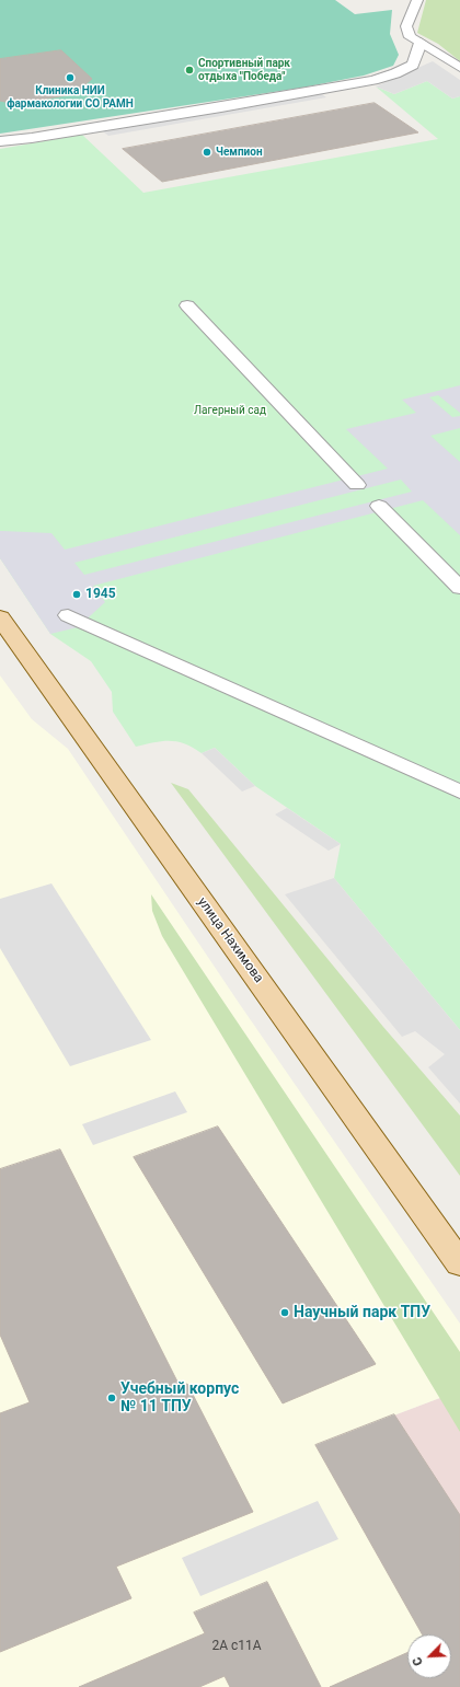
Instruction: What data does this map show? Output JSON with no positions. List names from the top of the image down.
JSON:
{
  "streets": {
    "main road": ["улица Нахимова"]
  },
  "parks": ["Лагерный сад"],
  "places": [
    "Спортивный парк отдыха \"Победа\"",
    "Клиника НИИ фармакологии СО РАМН",
    "Чемпион",
    "1945",
    "Научный парк ТПУ",
    "Учебный корпус № 11 ТПУ"
  ],
  "house_numbers": ["2А с11А"],
  "north": "bottom left"
}
